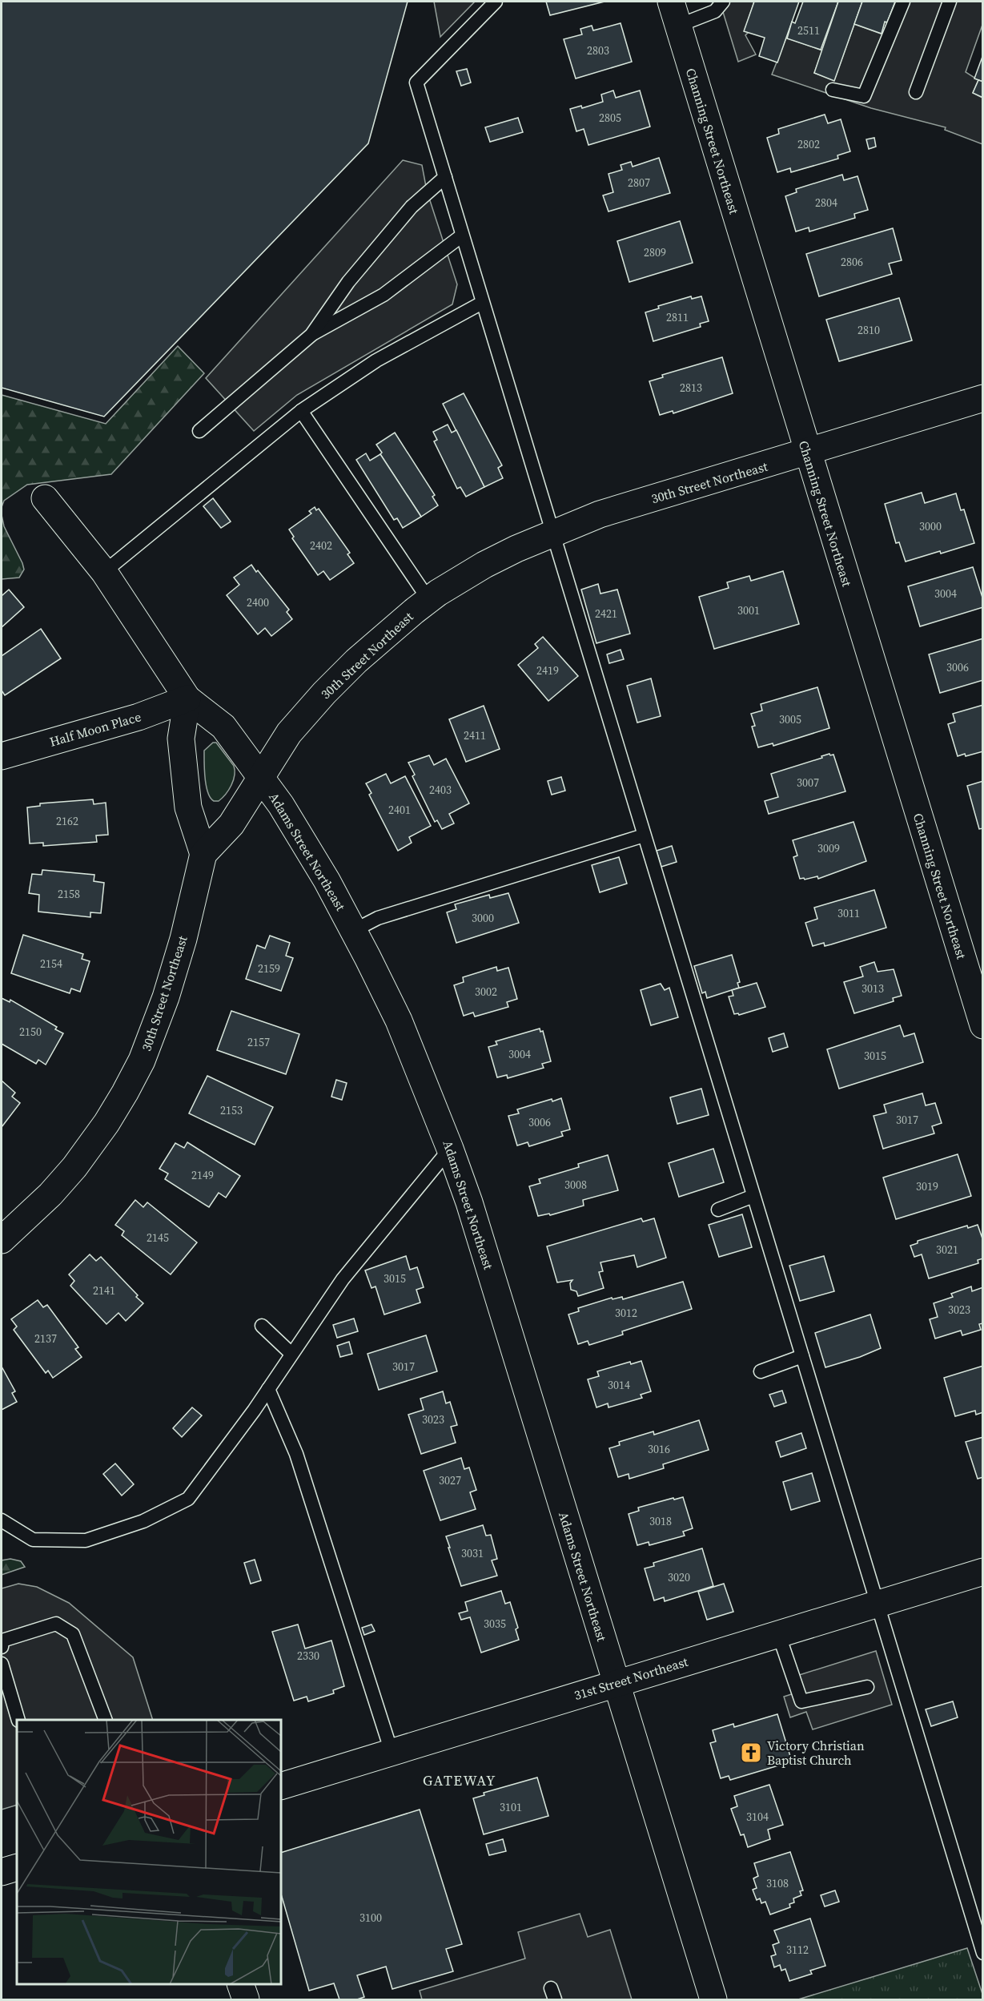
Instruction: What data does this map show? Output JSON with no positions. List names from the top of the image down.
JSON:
{
  "streets": {
    "street": [
      "Channing Street Northeast",
      "30th Street Northeast",
      "Half Moon Place",
      "Adams Street Northeast",
      "31st Street Northeast"
    ]
  },
  "crossings": [
    ["Channing Street Northeast", "30th Street Northeast"],
    ["30th Street Northeast", "Adams Street Northeast"],
    ["Half Moon Place", "Adams Street Northeast"],
    ["Adams Street Northeast", "31st Street Northeast"]
  ],
  "districts": ["GATEWAY"],
  "places": {
    "church": ["Victory Christian Baptist Church"]
  },
  "house_numbers": [
    "2511",
    "2803",
    "2805",
    "2802",
    "2807",
    "2804",
    "2809",
    "2806",
    "2811",
    "2810",
    "2813",
    "3000",
    "2402",
    "3004",
    "2400",
    "3001",
    "2421",
    "3006",
    "2419",
    "3005",
    "2411",
    "3007",
    "2403",
    "2401",
    "2162",
    "3009",
    "2158",
    "3011",
    "3000",
    "2154",
    "2159",
    "3013",
    "3002",
    "2150",
    "2157",
    "3004",
    "3015",
    "2153",
    "3017",
    "3006",
    "2149",
    "3008",
    "3019",
    "2145",
    "3021",
    "3015",
    "2141",
    "3023",
    "3012",
    "2137",
    "3017",
    "3014",
    "3023",
    "3016",
    "3027",
    "3018",
    "3031",
    "3020",
    "3035",
    "2330",
    "3101",
    "3104",
    "3108",
    "3100",
    "3112"
  ]
}
